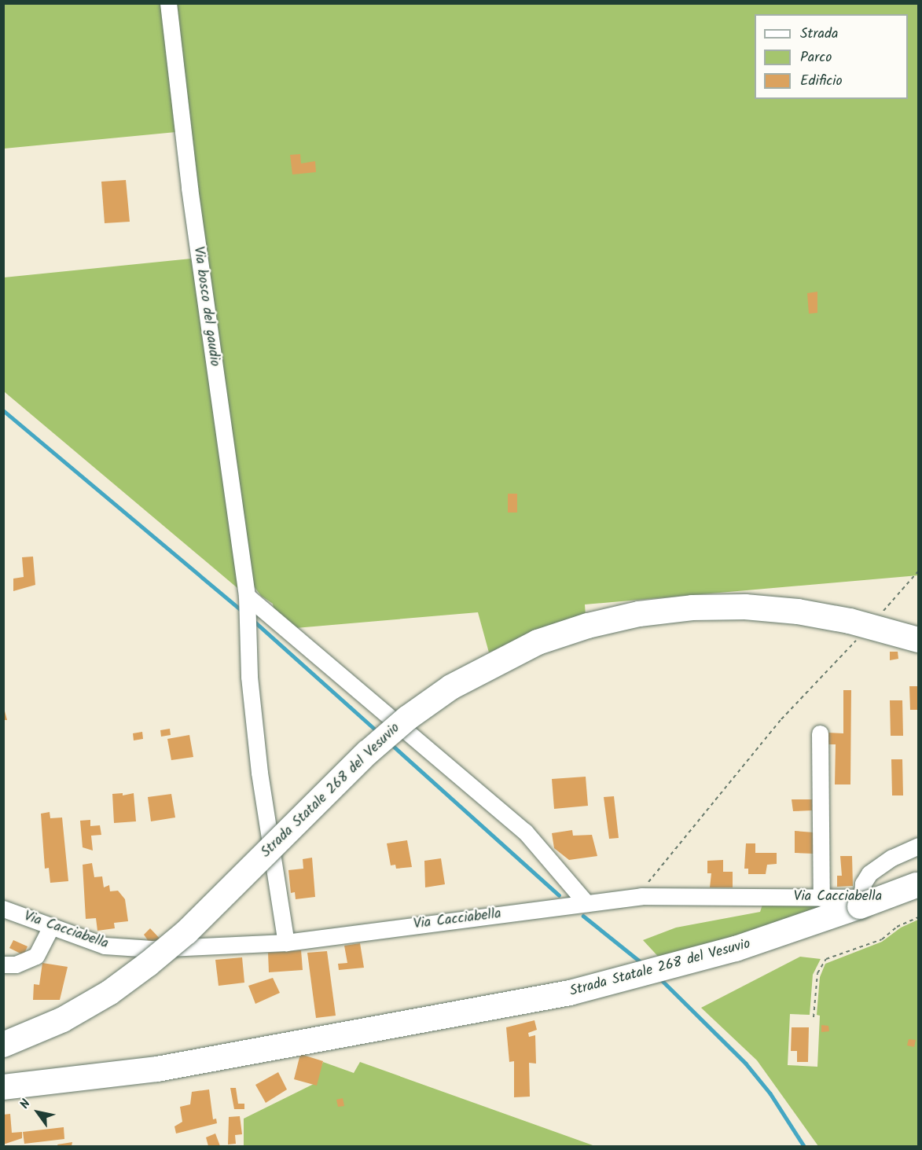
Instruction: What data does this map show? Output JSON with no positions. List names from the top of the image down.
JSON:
{
  "streets": {
    "highway": ["Strada Statale 268 del Vesuvio"],
    "street": ["Via bosco del gaudio", "Via Cacciabella"]
  },
  "crossings": [
    ["Via bosco del gaudio", "Via Cacciabella"],
    ["Strada Statale 268 del Vesuvio", "Via Cacciabella"]
  ],
  "legend": ["Strada", "Parco", "Edificio"],
  "north": "top left"
}
